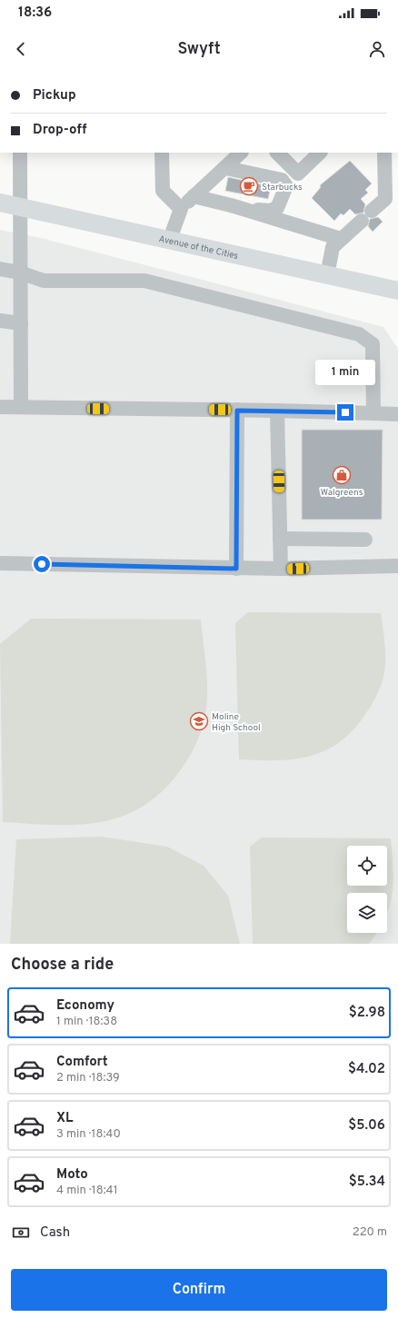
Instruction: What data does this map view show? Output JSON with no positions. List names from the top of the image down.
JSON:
{
  "streets": {
    "main road": ["Avenue of the Cities"]
  },
  "places": {
    "cafe": ["Starbucks"],
    "shop": ["Walgreens"],
    "school or university": ["Moline High School"]
  },
  "page": {
    "status": "18:36",
    "header": "Swyft",
    "banner": ["Pickup", "Drop-off"],
    "bubble": "1 min",
    "heading": "Choose a ride",
    "list": [
      {
        "name": "Economy",
        "note": "1 min · 18:38",
        "value": "$2.98"
      },
      {
        "name": "Comfort",
        "note": "2 min · 18:39",
        "value": "$4.02"
      },
      {
        "name": "XL",
        "note": "3 min · 18:40",
        "value": "$5.06"
      },
      {
        "name": "Moto",
        "note": "4 min · 18:41",
        "value": "$5.34"
      }
    ],
    "pay": ["Cash", "220 m"],
    "buttons": "Confirm"
  }
}
